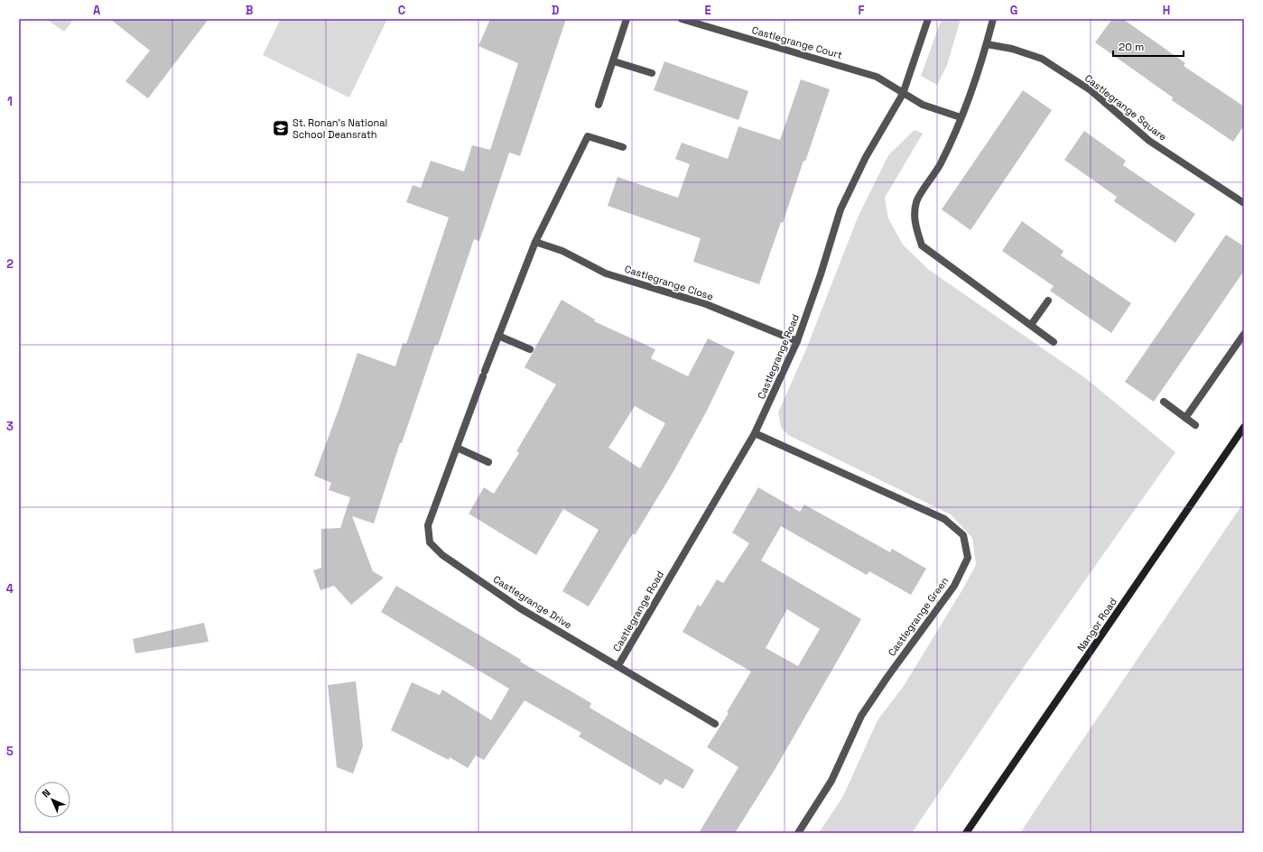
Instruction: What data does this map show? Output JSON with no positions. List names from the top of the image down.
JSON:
{
  "streets": {
    "main road": ["Nangor Road"],
    "street": [
      "Castlegrange Court",
      "Castlegrange Square",
      "Castlegrange Close",
      "Castlegrange Road",
      "Castlegrange Drive",
      "Castlegrange Green"
    ]
  },
  "crossings": [
    ["Castlegrange Court", "Castlegrange Road"],
    ["Castlegrange Close", "Castlegrange Road"],
    ["Castlegrange Road", "Castlegrange Drive"],
    ["Castlegrange Road", "Castlegrange Green"]
  ],
  "places": {
    "school or university": ["St. Ronan's National School Deansrath"]
  },
  "scale_bar": "20 m",
  "north": "top left",
  "grid": {
    "columns": [
      "A",
      "B",
      "C",
      "D",
      "E",
      "F",
      "G",
      "H"
    ],
    "rows": [
      "1",
      "2",
      "3",
      "4",
      "5"
    ]
  }
}
